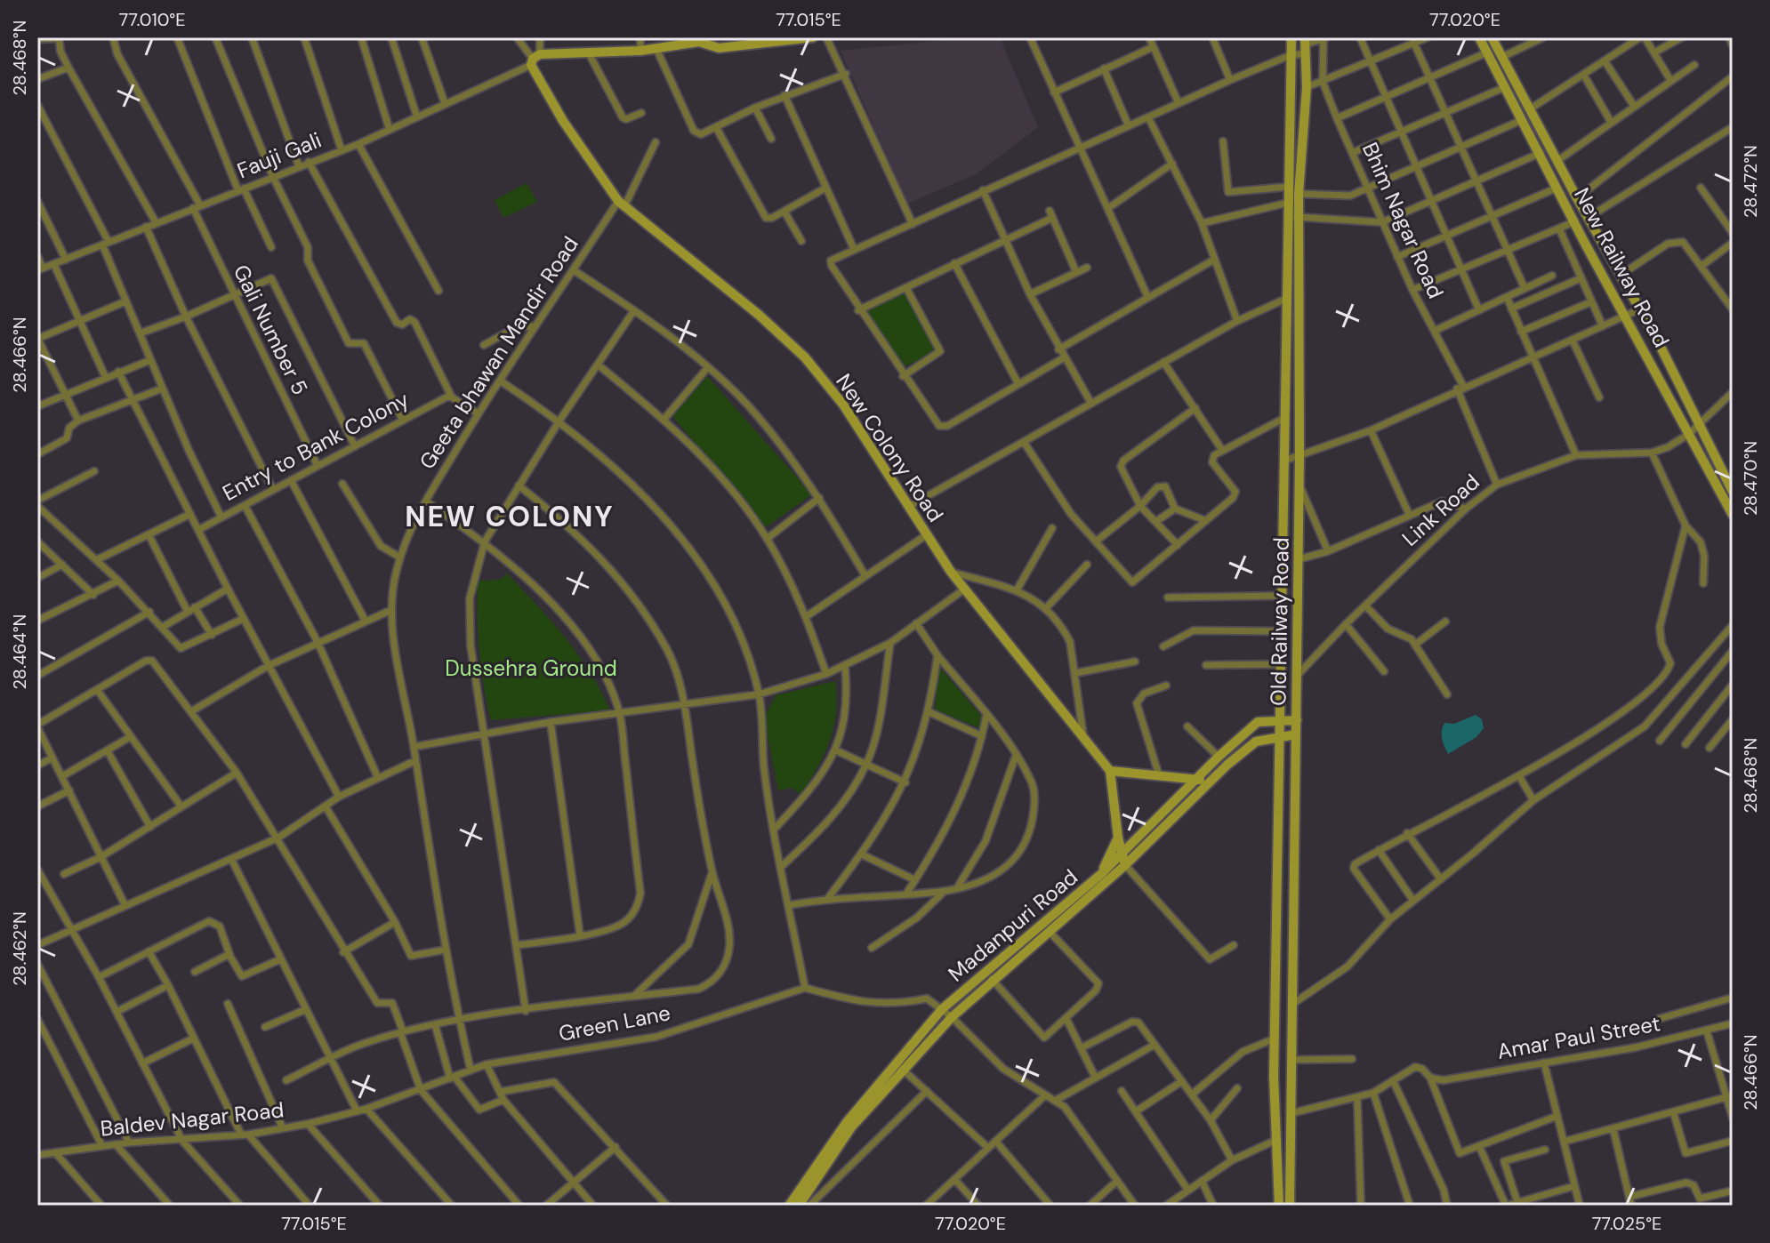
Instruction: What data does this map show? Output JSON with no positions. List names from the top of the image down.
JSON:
{
  "streets": {
    "main road": [
      "New Railway Road",
      "New Colony Road",
      "Old Railway Road",
      "Madanpuri Road"
    ],
    "street": [
      "Fauji Gali",
      "Bhim Nagar Road",
      "Gali Number 5",
      "Geeta bhawan Mandir Road",
      "Entry to Bank Colony",
      "Link Road",
      "Green Lane",
      "Amar Paul Street",
      "Baldev Nagar Road"
    ]
  },
  "crossings": [
    ["Fauji Gali", "Gali Number 5"],
    ["Fauji Gali", "New Colony Road"],
    ["Bhim Nagar Road", "Link Road"],
    ["New Railway Road", "Link Road"],
    ["Gali Number 5", "Entry to Bank Colony"],
    ["Geeta bhawan Mandir Road", "New Colony Road"],
    ["Geeta bhawan Mandir Road", "Green Lane"],
    ["Geeta bhawan Mandir Road", "Baldev Nagar Road"],
    ["Link Road", "Old Railway Road"],
    ["Old Railway Road", "Madanpuri Road"],
    ["Green Lane", "Baldev Nagar Road"]
  ],
  "districts": ["NEW COLONY"],
  "parks": ["Dussehra Ground"],
  "coordinates": [
    "77.010°E",
    "77.015°E",
    "77.020°E",
    "28.468°N",
    "28.472°N",
    "28.466°N",
    "28.470°N",
    "28.464°N",
    "28.462°N",
    "77.025°E"
  ]
}
